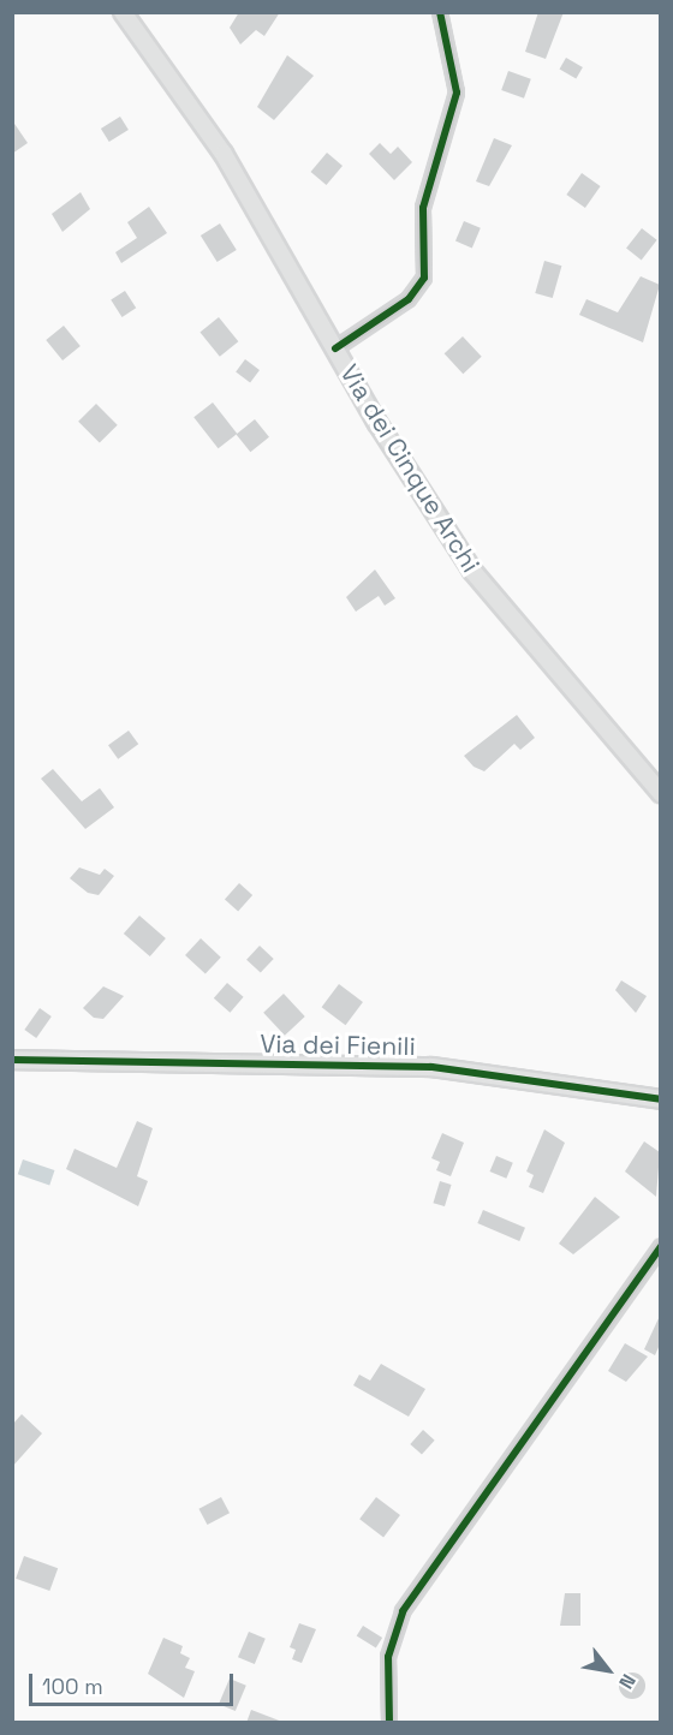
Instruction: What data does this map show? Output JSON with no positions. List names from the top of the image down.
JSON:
{
  "streets": {
    "main road": ["Via dei Cinque Archi", "Via dei Fienili"]
  },
  "scale_bar": "100 m",
  "north": "bottom right"
}
